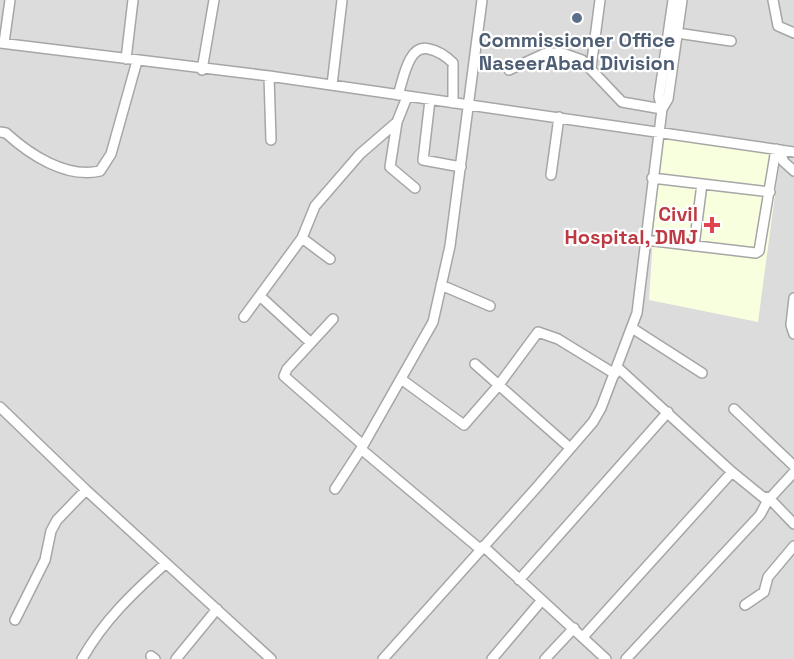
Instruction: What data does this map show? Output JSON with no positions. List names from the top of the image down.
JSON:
{
  "places": {
    "other": ["Commissioner Office NaseerAbad Division"],
    "health": ["Civil Hospital, DMJ"]
  }
}
